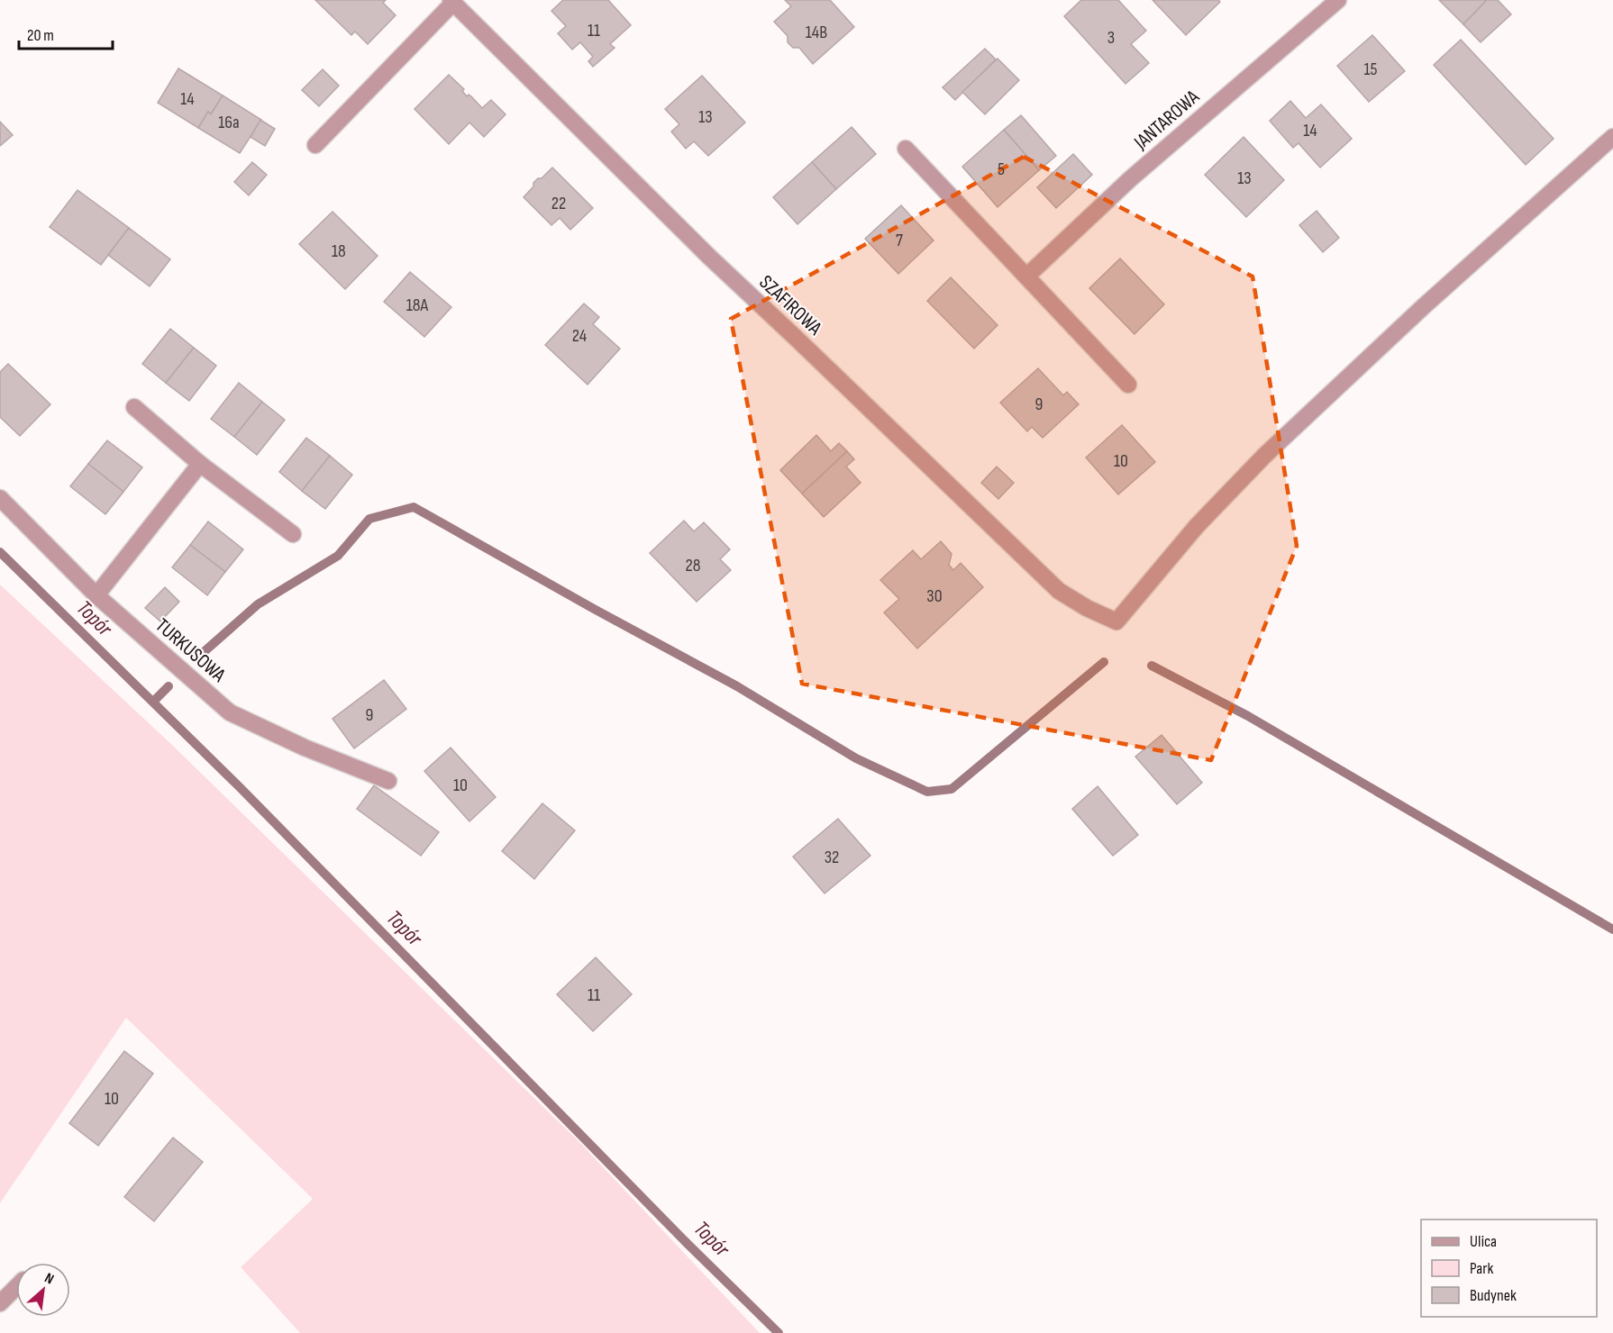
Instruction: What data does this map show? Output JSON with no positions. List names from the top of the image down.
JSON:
{
  "streets": {
    "street": ["JANTAROWA", "SZAFIROWA", "TURKUSOWA"]
  },
  "water": ["Topór"],
  "house_numbers": [
    "11",
    "14B",
    "3",
    "15",
    "14",
    "13",
    "16a",
    "14",
    "5",
    "13",
    "22",
    "7",
    "18",
    "18A",
    "24",
    "9",
    "10",
    "28",
    "30",
    "9",
    "10",
    "32",
    "11",
    "10"
  ],
  "legend": ["Ulica", "Park", "Budynek"],
  "scale_bar": "20 m",
  "north": "top right"
}
